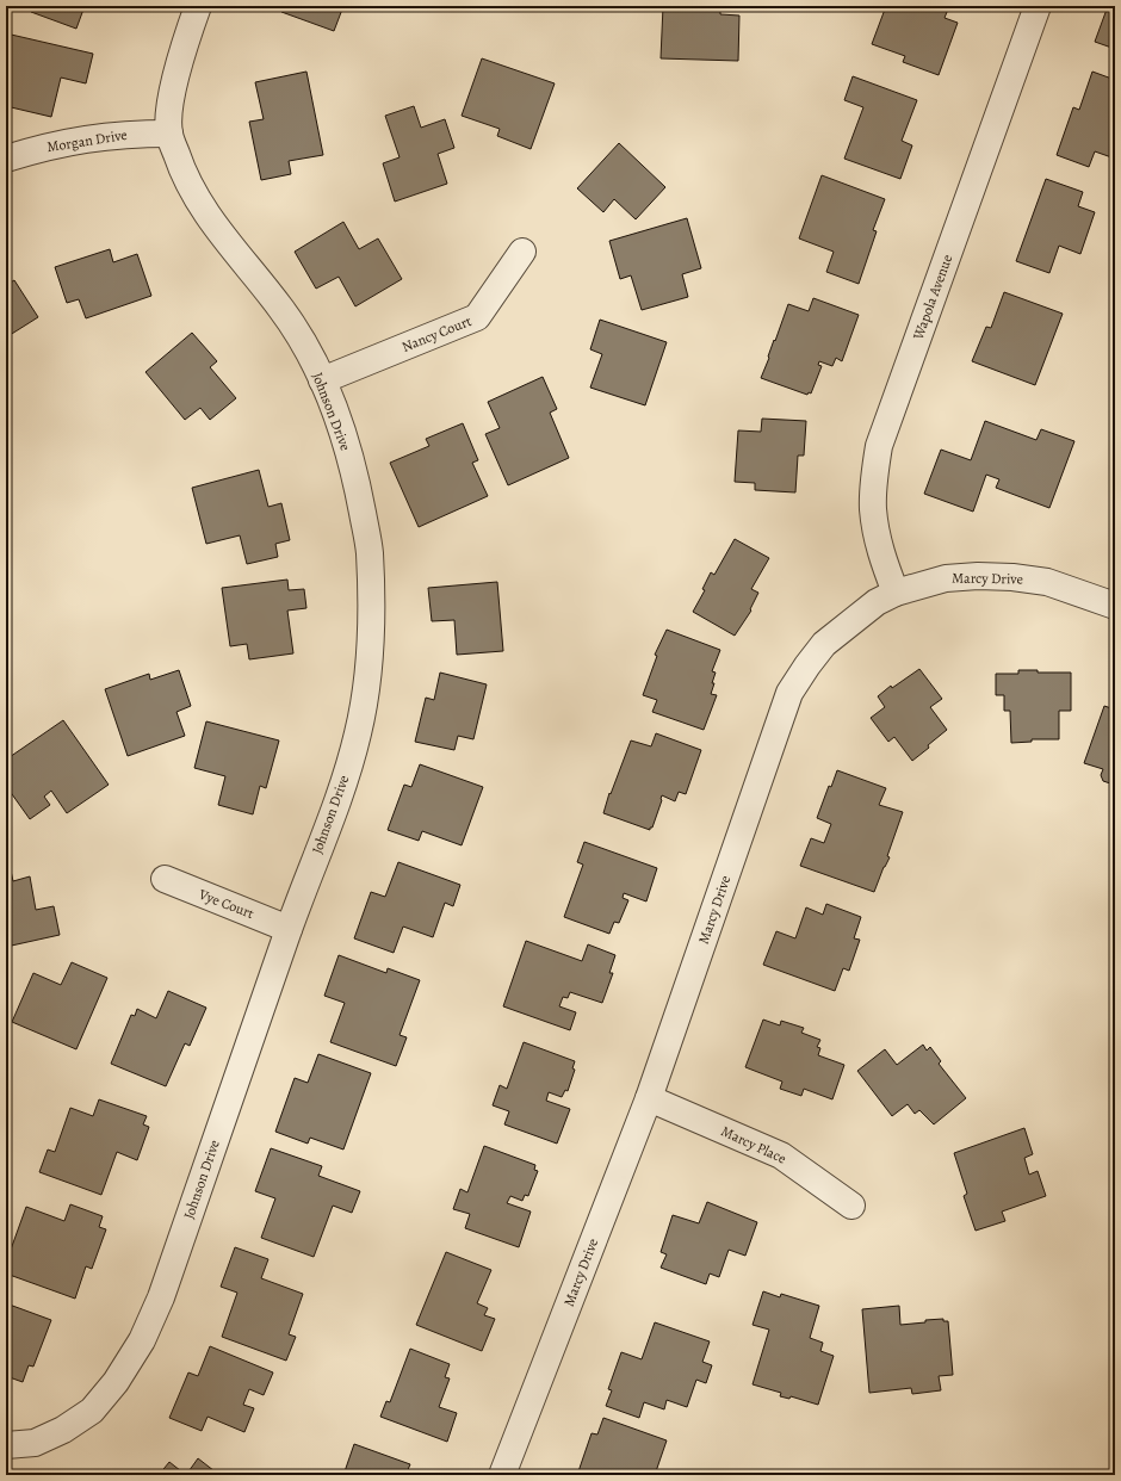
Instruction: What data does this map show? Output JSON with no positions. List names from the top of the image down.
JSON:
{
  "streets": {
    "street": [
      "Morgan Drive",
      "Wapola Avenue",
      "Nancy Court",
      "Johnson Drive",
      "Marcy Drive",
      "Vye Court",
      "Marcy Place"
    ]
  },
  "crossings": [
    ["Morgan Drive", "Johnson Drive"],
    ["Wapola Avenue", "Marcy Drive"],
    ["Nancy Court", "Johnson Drive"],
    ["Johnson Drive", "Vye Court"],
    ["Marcy Drive", "Marcy Place"]
  ]
}
